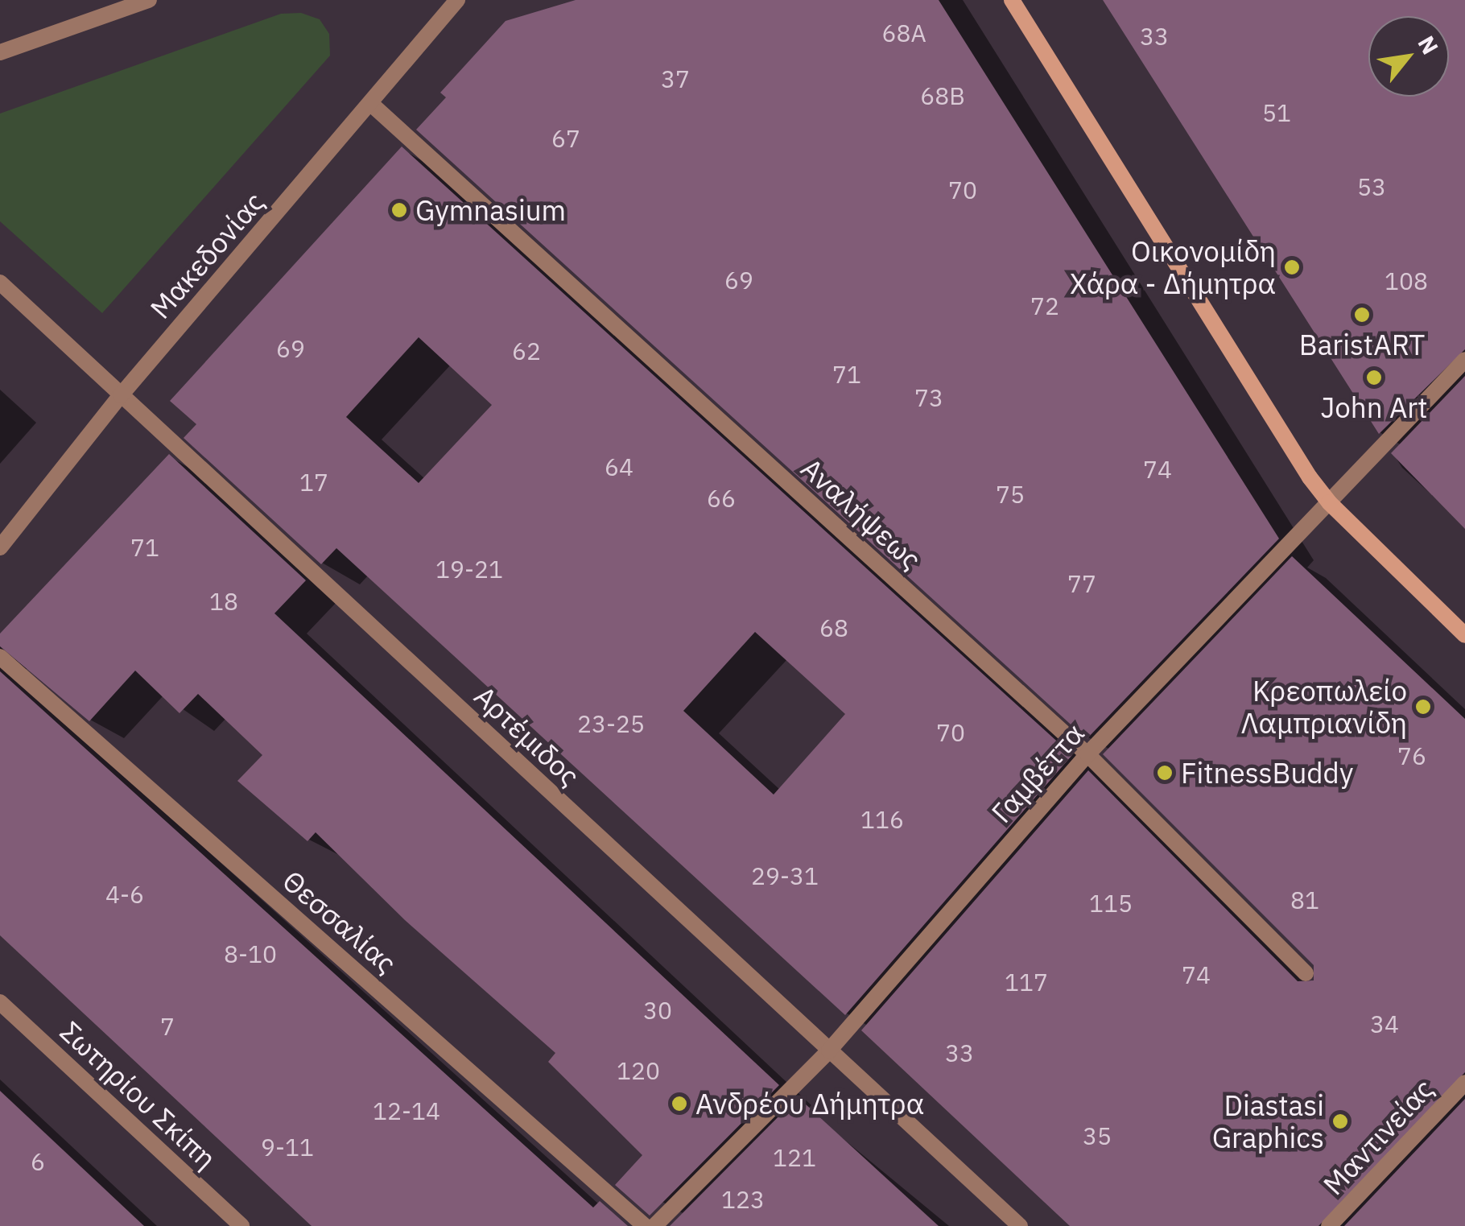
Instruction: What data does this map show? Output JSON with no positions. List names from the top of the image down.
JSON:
{
  "streets": {
    "street": [
      "Μακεδονίας",
      "Αναλήψεως",
      "Αρτέμιδος",
      "Γαμβέττα",
      "Θεσσαλίας",
      "Σωτηρίου Σκίπη",
      "Μαντινείας"
    ]
  },
  "crossings": [
    ["Μακεδονίας", "Αναλήψεως"],
    ["Μακεδονίας", "Αρτέμιδος"],
    ["Αναλήψεως", "Γαμβέττα"],
    ["Αρτέμιδος", "Γαμβέττα"]
  ],
  "places": [
    "Gymnasium",
    "Οικονομίδη Χάρα - Δήμητρα",
    "BaristART",
    "John Art",
    "Κρεοπωλείο Λαμπριανίδη",
    "FitnessBuddy",
    "Ανδρέου Δήμητρα",
    "Diastasi Graphics"
  ],
  "house_numbers": [
    "68Α",
    "33",
    "37",
    "68Β",
    "51",
    "67",
    "53",
    "70",
    "69",
    "108",
    "72",
    "69",
    "62",
    "71",
    "73",
    "64",
    "74",
    "17",
    "75",
    "66",
    "71",
    "19-21",
    "77",
    "18",
    "68",
    "23-25",
    "70",
    "76",
    "116",
    "29-31",
    "4-6",
    "81",
    "115",
    "8-10",
    "74",
    "117",
    "30",
    "34",
    "7",
    "33",
    "120",
    "12-14",
    "35",
    "9-11",
    "121",
    "6",
    "123"
  ],
  "north": "top right"
}
